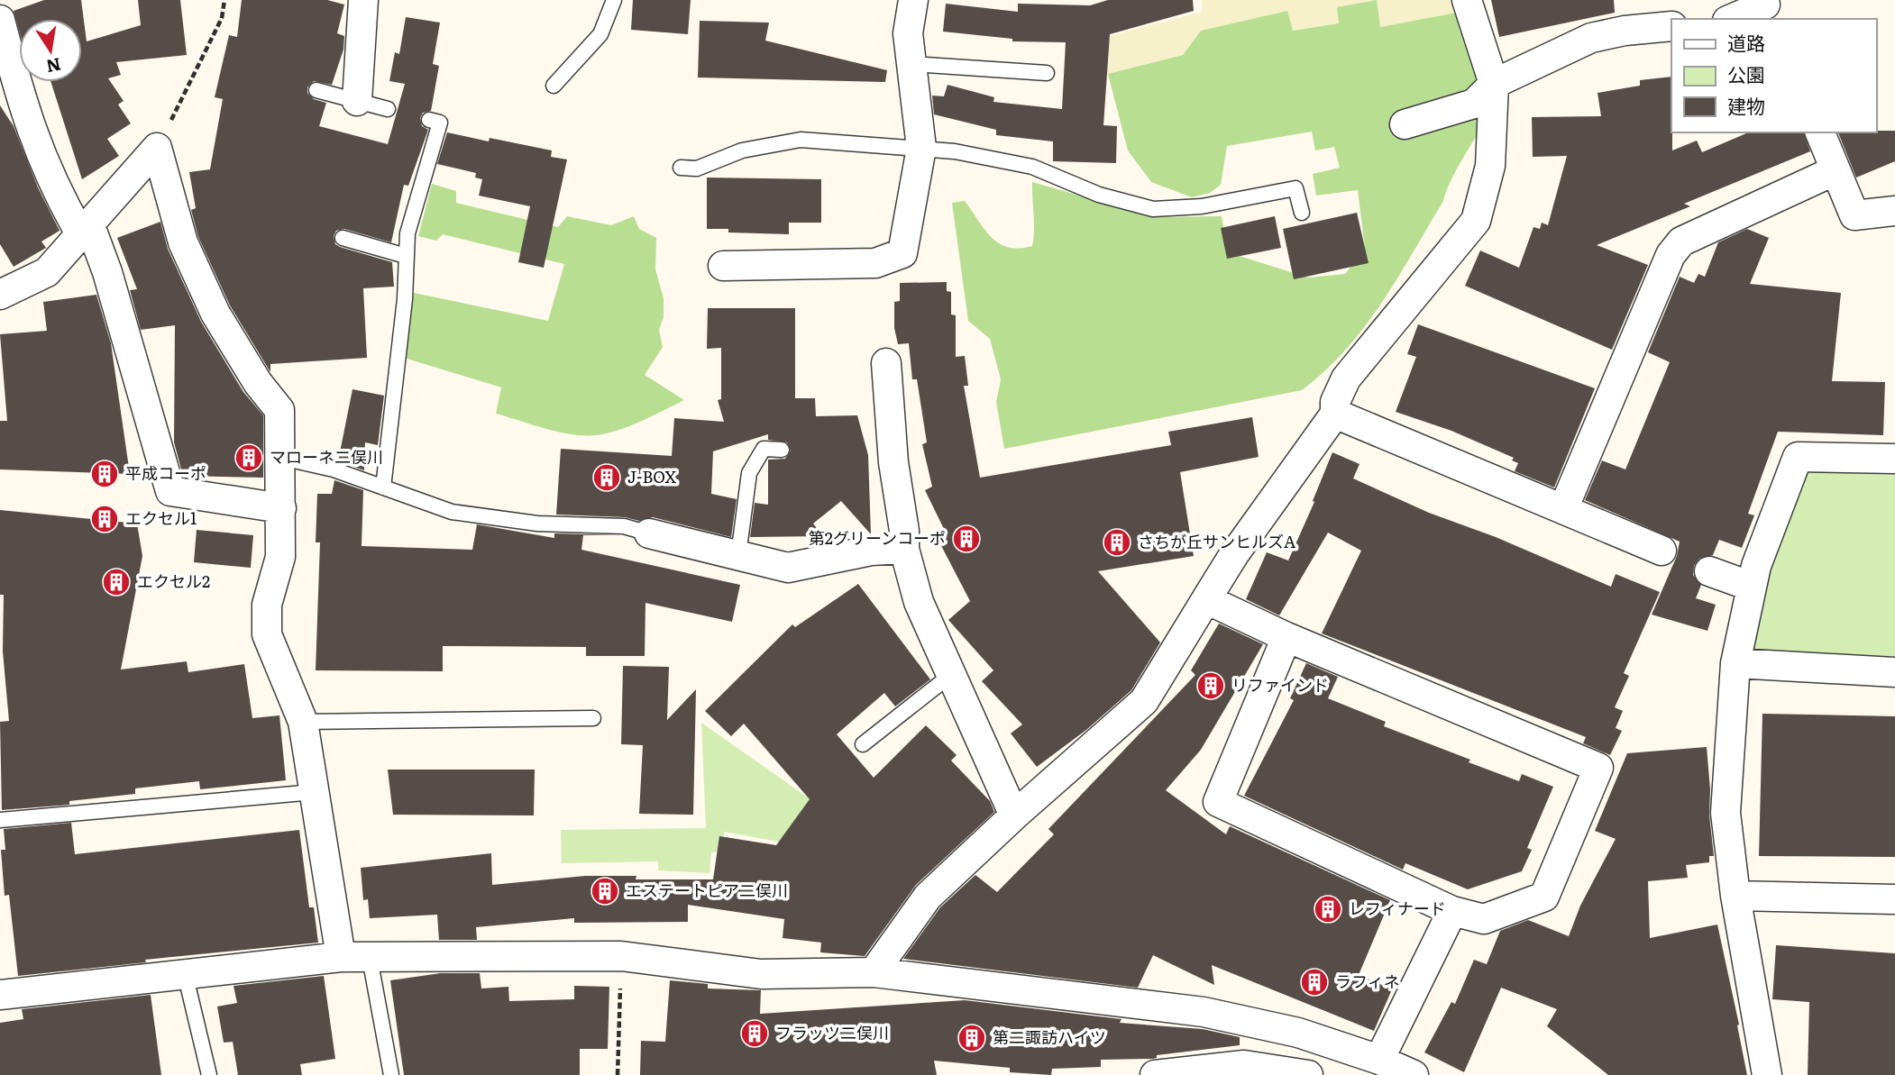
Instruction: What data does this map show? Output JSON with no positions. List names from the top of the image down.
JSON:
{
  "places": {
    "building": [
      "マローネ二俣川",
      "平成コーポ",
      "J-BOX",
      "エクセル1",
      "第2グリーンコーポ",
      "さちが丘サンヒルズA",
      "エクセル2",
      "リファインド",
      "エステートピア二俣川",
      "レフィナード",
      "ラフィネ",
      "フラッツ二俣川",
      "第二諏訪ハイツ"
    ]
  },
  "legend": ["道路", "公園", "建物"],
  "north": "bottom"
}
